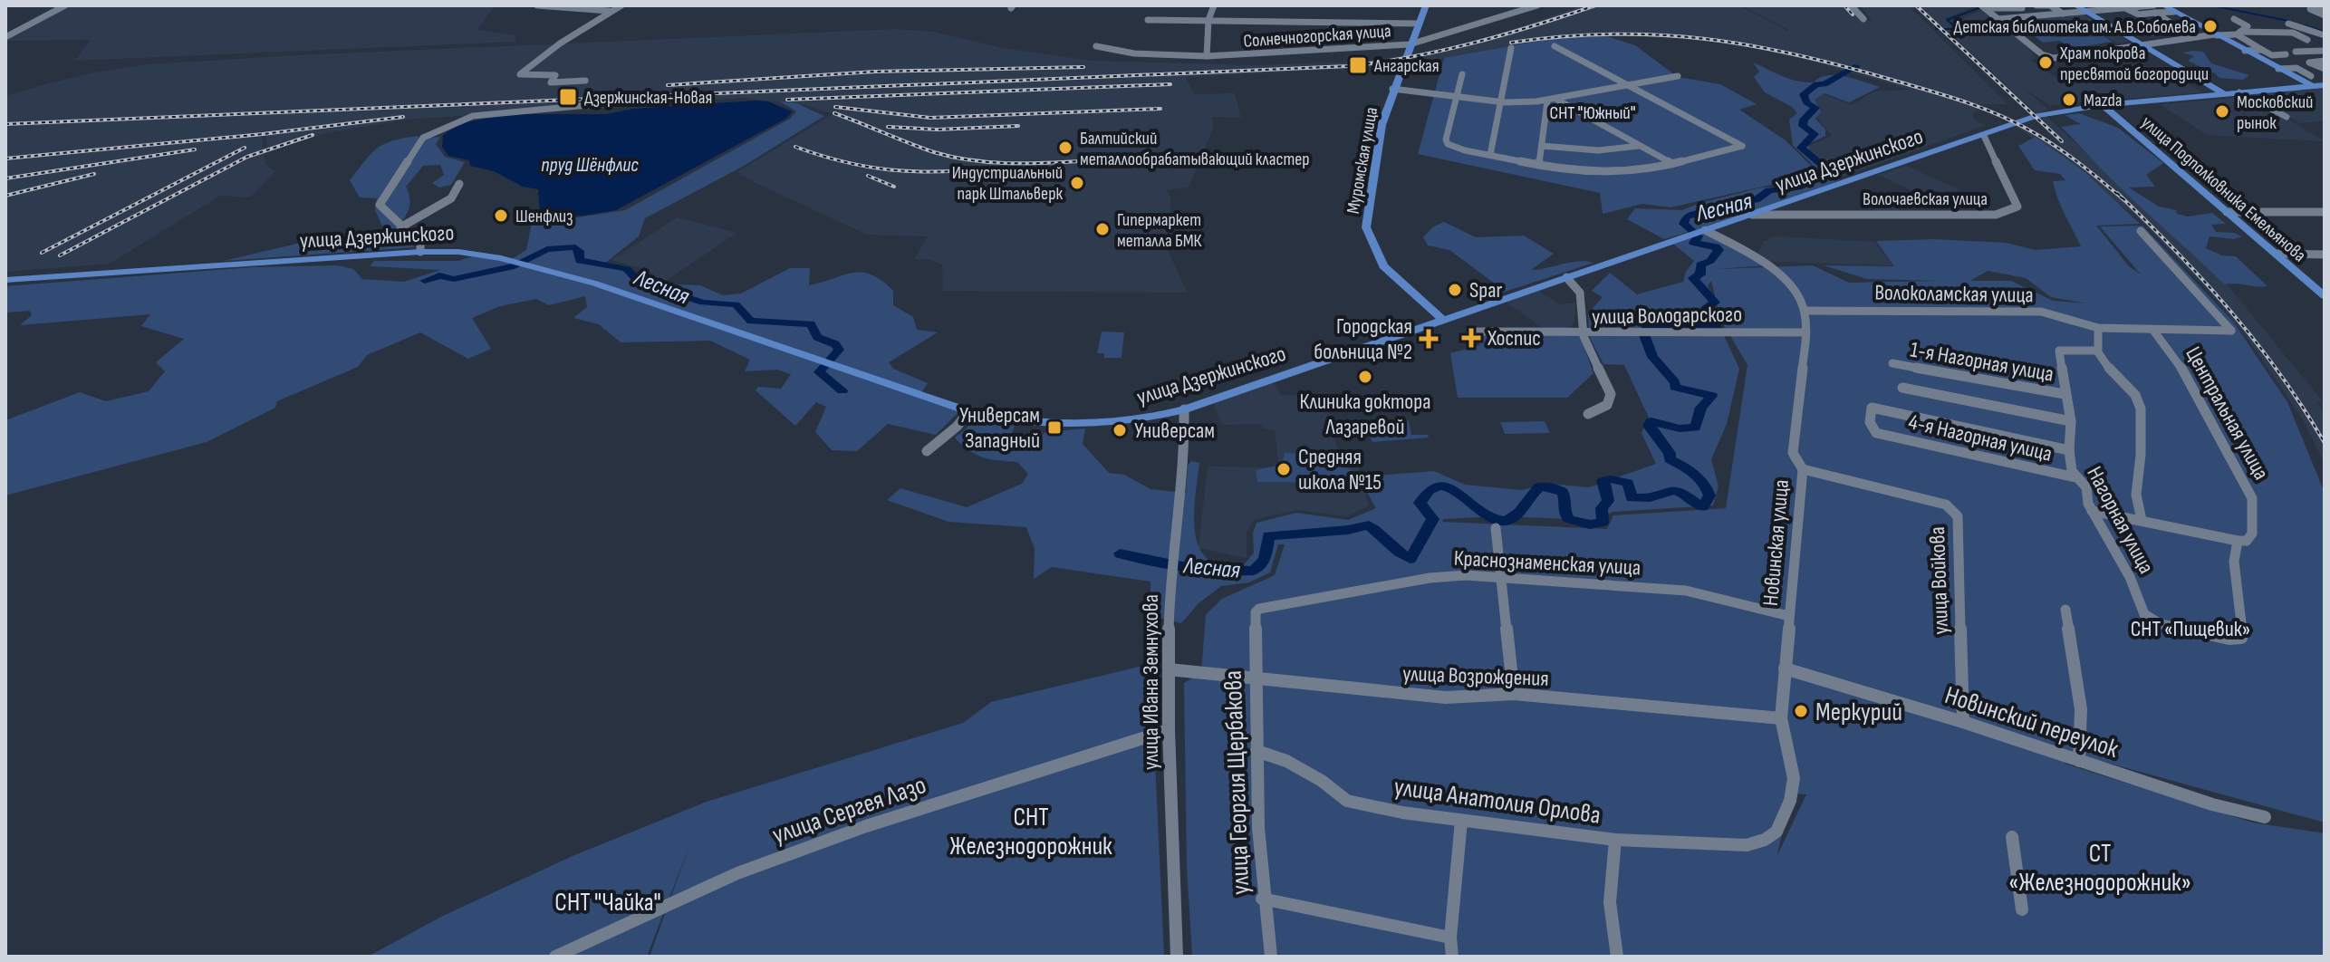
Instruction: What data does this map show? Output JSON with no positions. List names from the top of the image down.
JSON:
{
  "streets": {
    "main road": ["Муромская улица", "улица Дзержинского", "улица Подполковника Емельянова"],
    "street": [
      "Солнечногорская улица",
      "Волочаевская улица",
      "Волоколамская улица",
      "улица Володарского",
      "1-я Нагорная улица",
      "Центральная улица",
      "4-я Нагорная улица",
      "Нагорная улица",
      "Новинская улица",
      "Краснознаменская улица",
      "улица Войкова",
      "улица Возрождения",
      "улица Ивана Земнухова",
      "Новинский переулок",
      "улица Георгия Щербакова",
      "улица Анатолия Орлова",
      "улица Сергея Лазо"
    ]
  },
  "crossings": [
    ["Солнечногорская улица", "Муромская улица"],
    ["Муромская улица", "улица Дзержинского"],
    ["улица Дзержинского", "улица Подполковника Емельянова"],
    ["улица Дзержинского", "Волочаевская улица"],
    ["улица Дзержинского", "Новинская улица"],
    ["улица Дзержинского", "улица Ивана Земнухова"],
    ["Волоколамская улица", "Центральная улица"],
    ["Волоколамская улица", "Новинская улица"],
    ["улица Володарского", "Новинская улица"],
    ["1-я Нагорная улица", "Нагорная улица"],
    ["Центральная улица", "Нагорная улица"],
    ["4-я Нагорная улица", "Нагорная улица"],
    ["Новинская улица", "Краснознаменская улица"],
    ["Новинская улица", "улица Войкова"],
    ["Новинская улица", "улица Возрождения"],
    ["Новинская улица", "Новинский переулок"],
    ["Новинская улица", "улица Анатолия Орлова"],
    ["Краснознаменская улица", "улица Георгия Щербакова"],
    ["улица Войкова", "Новинский переулок"],
    ["улица Возрождения", "улица Ивана Земнухова"],
    ["улица Возрождения", "улица Георгия Щербакова"],
    ["улица Ивана Земнухова", "улица Сергея Лазо"],
    ["улица Георгия Щербакова", "улица Анатолия Орлова"]
  ],
  "water": ["пруд Шёнфлис", "Лесная"],
  "parks": [
    "СНТ \"Южный\"",
    "СНТ «Пищевик»",
    "СНТ Железнодорожник",
    "СТ «Железнодорожник»",
    "СНТ \"Чайка\""
  ],
  "places": {
    "other": [
      "Детская библиотека им. А.В.Соболева",
      "Храм покрова пресвятой богородици",
      "Mazda",
      "Московский рынок",
      "Балтийский металлообрабатывающий кластер",
      "Индустриальный парк Штальверк",
      "Шенфлиз",
      "Гипермаркет металла БМК",
      "Spar",
      "Клиника доктора Лазаревой",
      "Универсам",
      "Средняя школа №15",
      "Меркурий"
    ],
    "transit": ["Ангарская", "Дзержинская-Новая", "Универсам Западный"],
    "health": ["Хоспис", "Городская больница №2"]
  }
}
